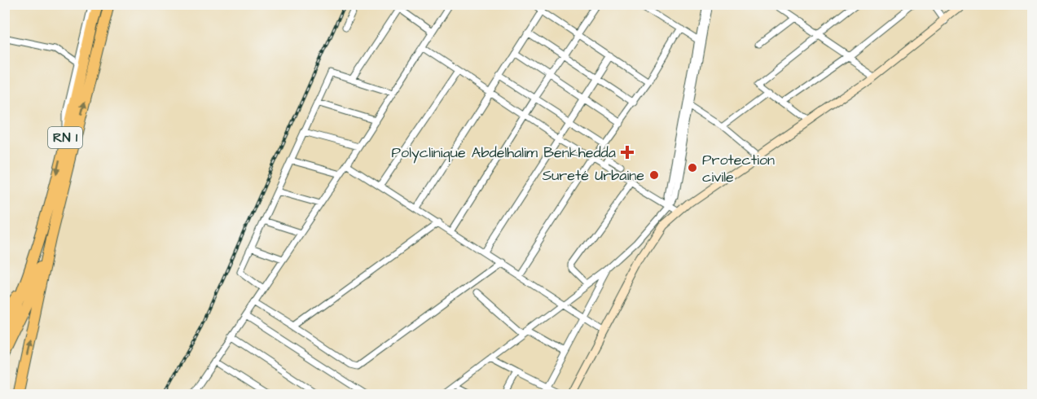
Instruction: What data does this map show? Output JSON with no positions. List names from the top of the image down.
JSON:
{
  "streets": {
    "highway": ["RN 1"]
  },
  "places": {
    "health": ["Polyclinique Abdelhalim Benkhedda"],
    "other": ["Protection civile", "Sureté Urbaine"]
  }
}
